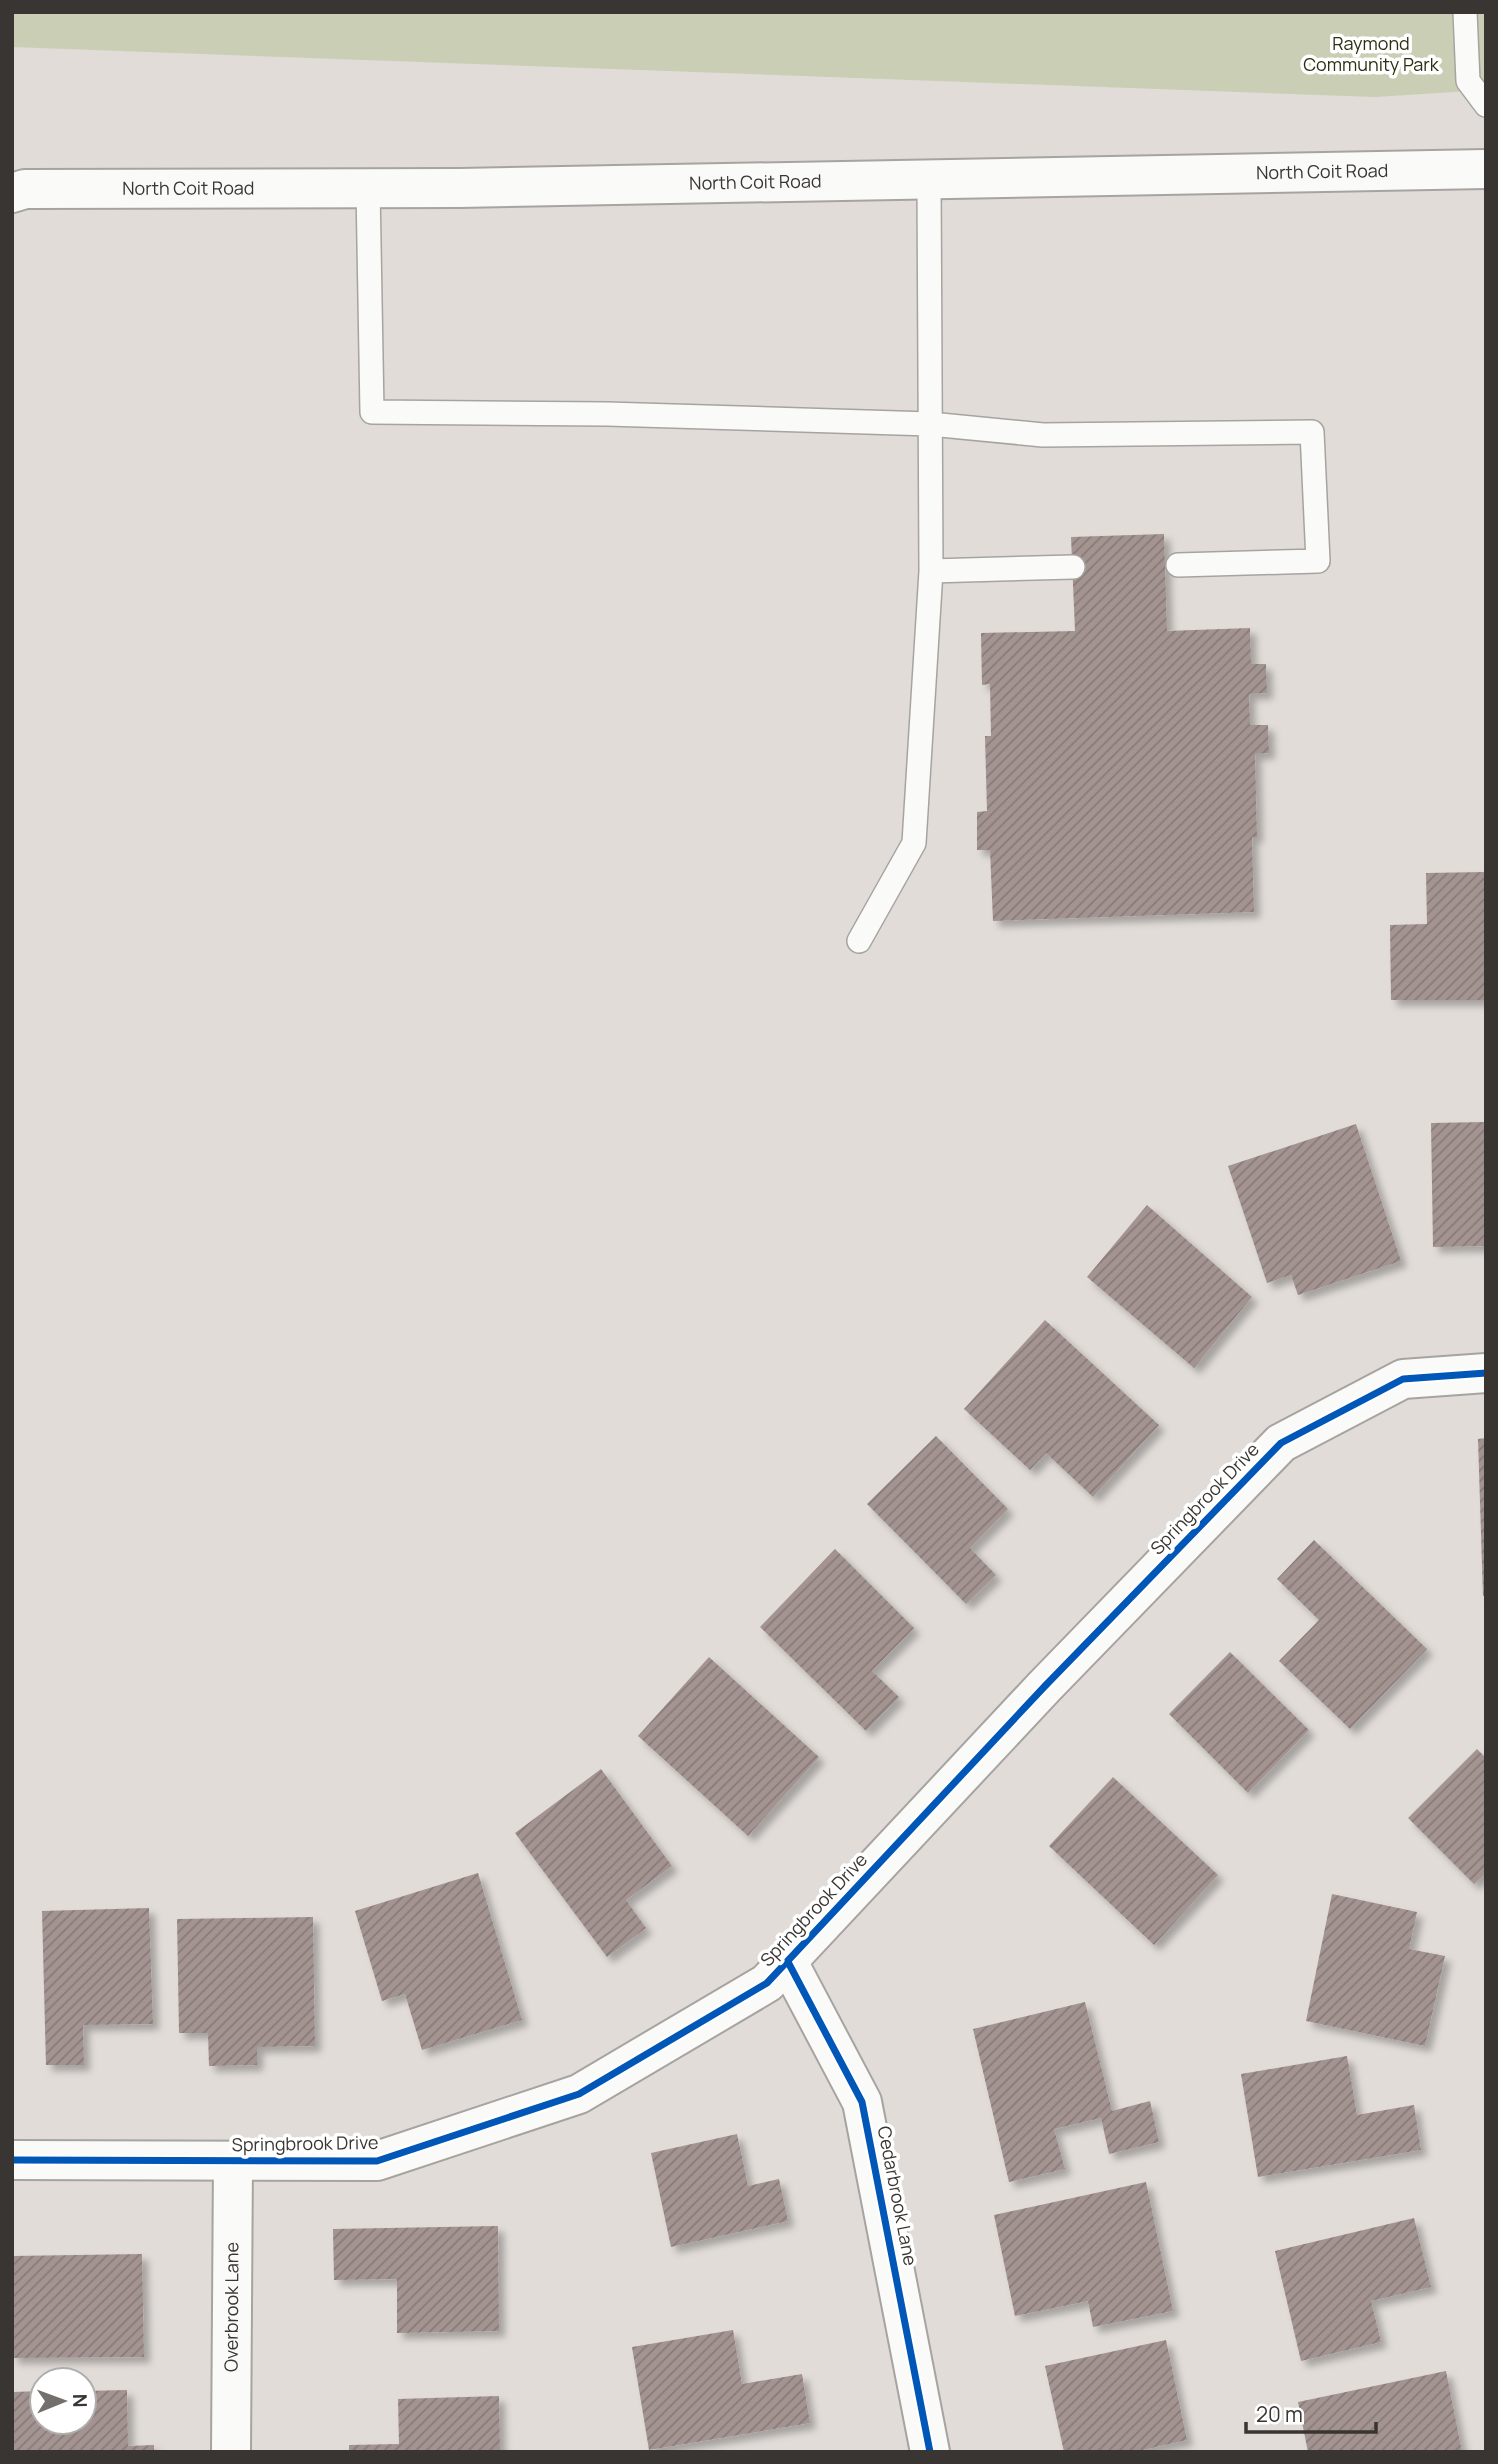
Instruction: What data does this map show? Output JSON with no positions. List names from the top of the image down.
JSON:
{
  "streets": {
    "street": [
      "North Coit Road",
      "Springbrook Drive",
      "Cedarbrook Lane",
      "Overbrook Lane"
    ]
  },
  "crossings": [
    ["Springbrook Drive", "Cedarbrook Lane"],
    ["Springbrook Drive", "Overbrook Lane"]
  ],
  "parks": ["Raymond Community Park"],
  "scale_bar": "20 m",
  "north": "right"
}
